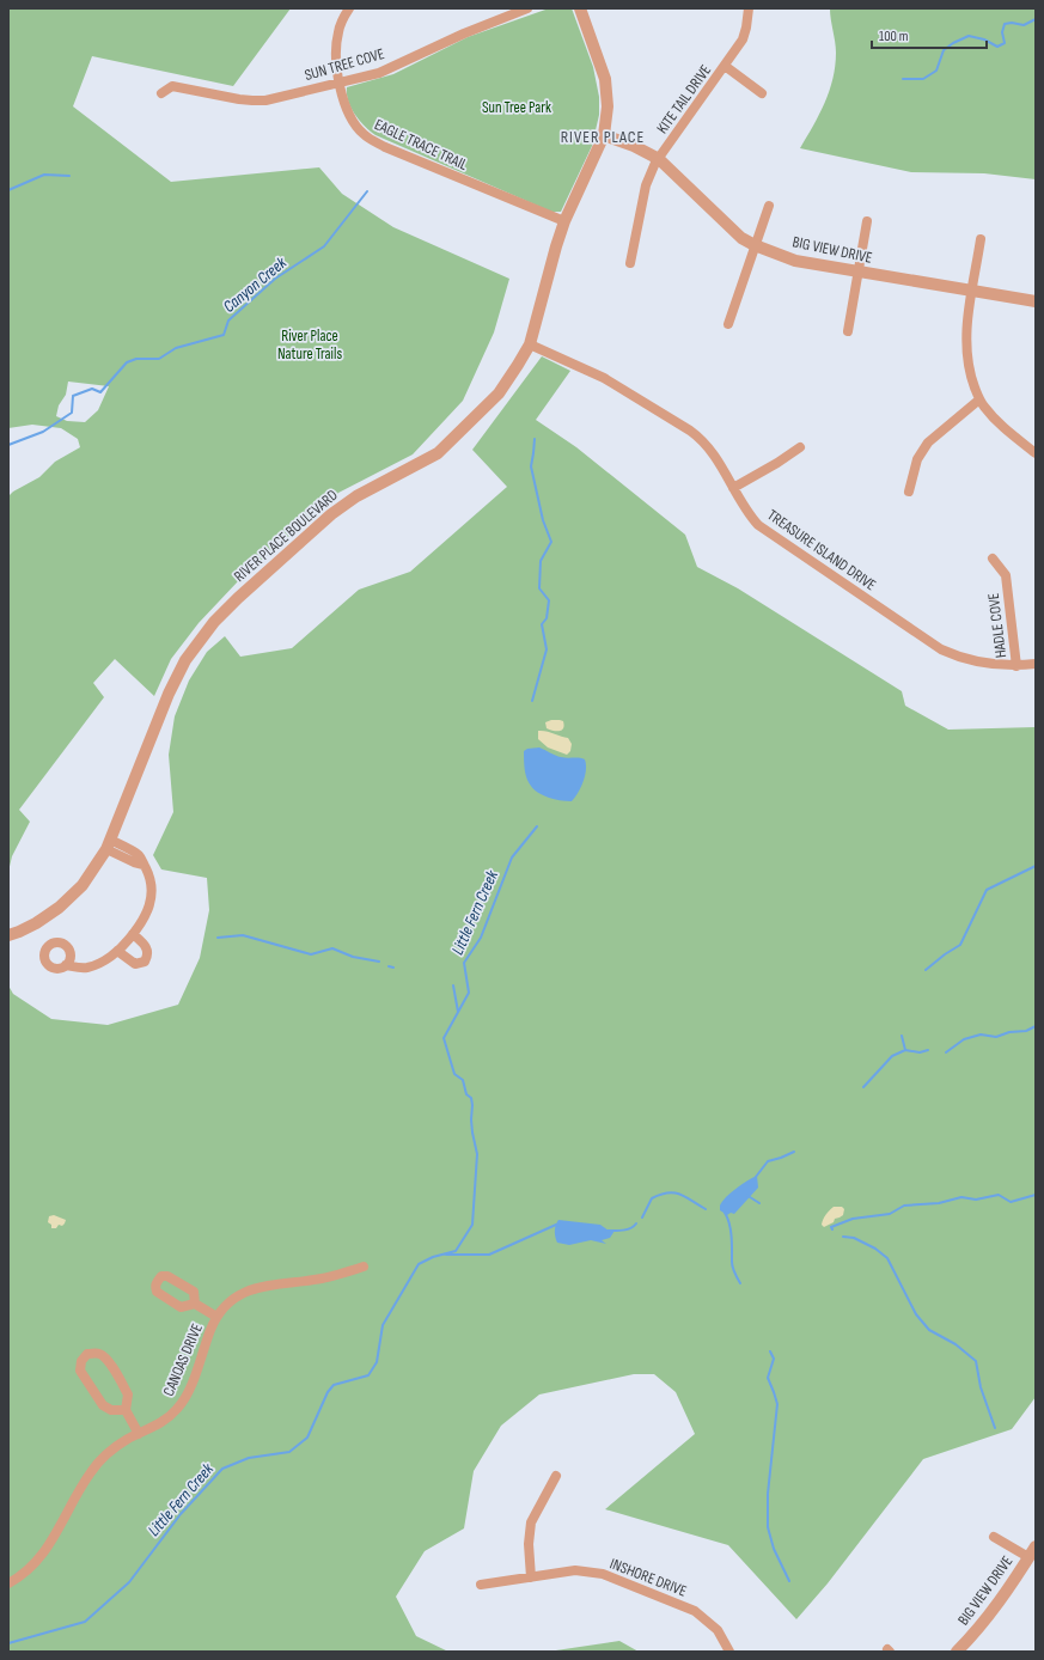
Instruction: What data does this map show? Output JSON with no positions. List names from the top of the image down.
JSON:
{
  "streets": {
    "street": [
      "SUN TREE COVE",
      "KITE TAIL DRIVE",
      "EAGLE TRACE TRAIL",
      "BIG VIEW DRIVE",
      "RIVER PLACE BOULEVARD",
      "TREASURE ISLAND DRIVE",
      "HADLE COVE",
      "CANOAS DRIVE",
      "INSHORE DRIVE"
    ]
  },
  "crossings": [
    ["SUN TREE COVE", "EAGLE TRACE TRAIL"],
    ["KITE TAIL DRIVE", "BIG VIEW DRIVE"],
    ["EAGLE TRACE TRAIL", "RIVER PLACE BOULEVARD"],
    ["BIG VIEW DRIVE", "RIVER PLACE BOULEVARD"],
    ["RIVER PLACE BOULEVARD", "TREASURE ISLAND DRIVE"],
    ["TREASURE ISLAND DRIVE", "HADLE COVE"]
  ],
  "districts": ["RIVER PLACE"],
  "water": ["Canyon Creek", "Little Fern Creek"],
  "parks": ["Sun Tree Park", "River Place Nature Trails"],
  "scale_bar": "100 m"
}
